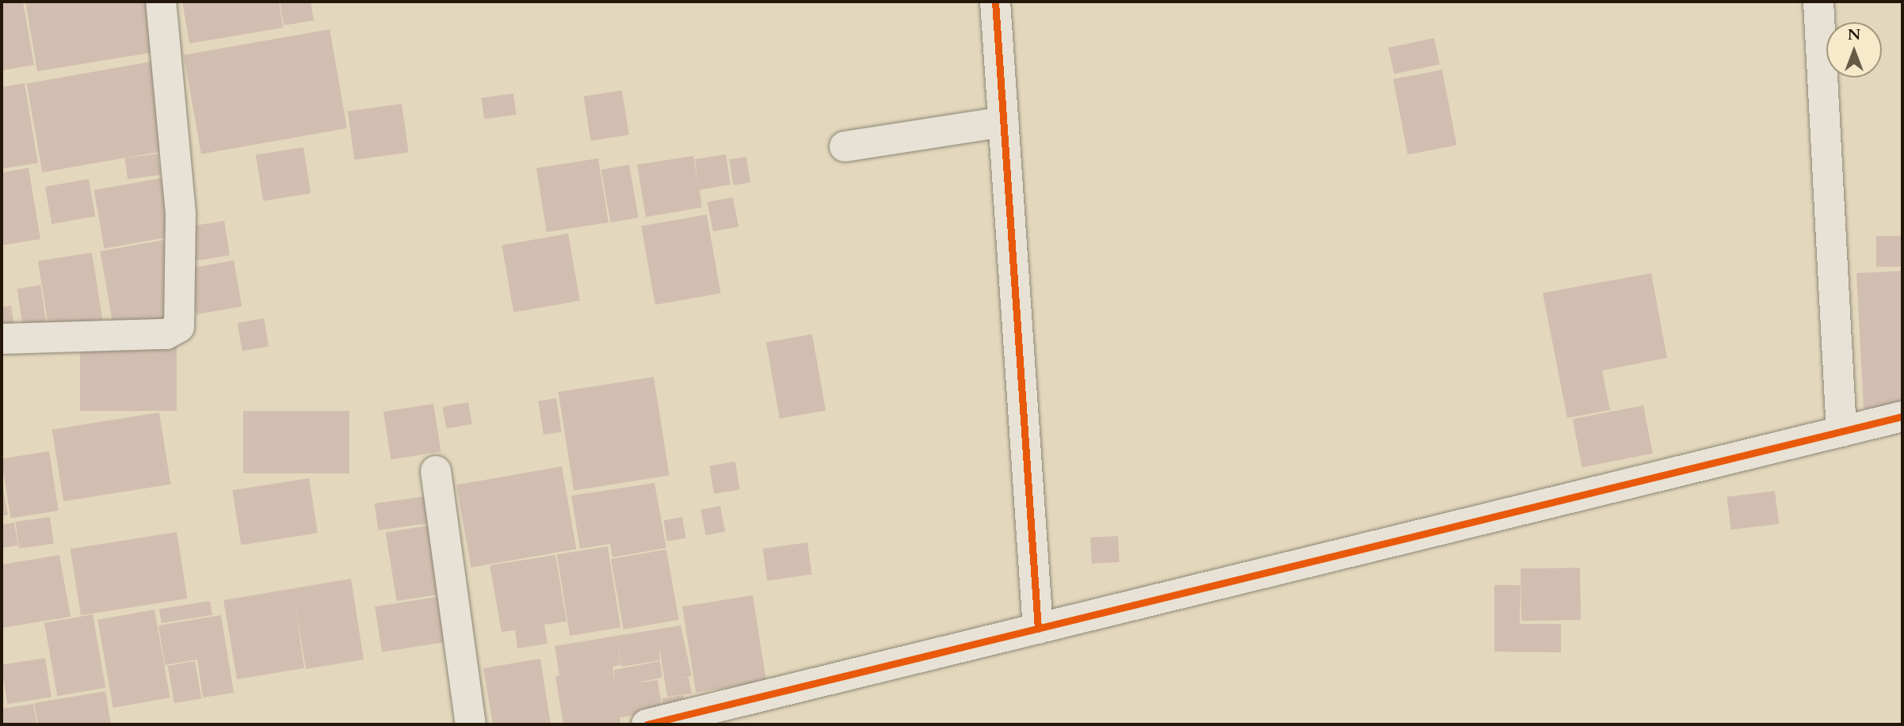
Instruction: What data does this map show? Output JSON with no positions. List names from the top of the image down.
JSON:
{
  "north": "top"
}
